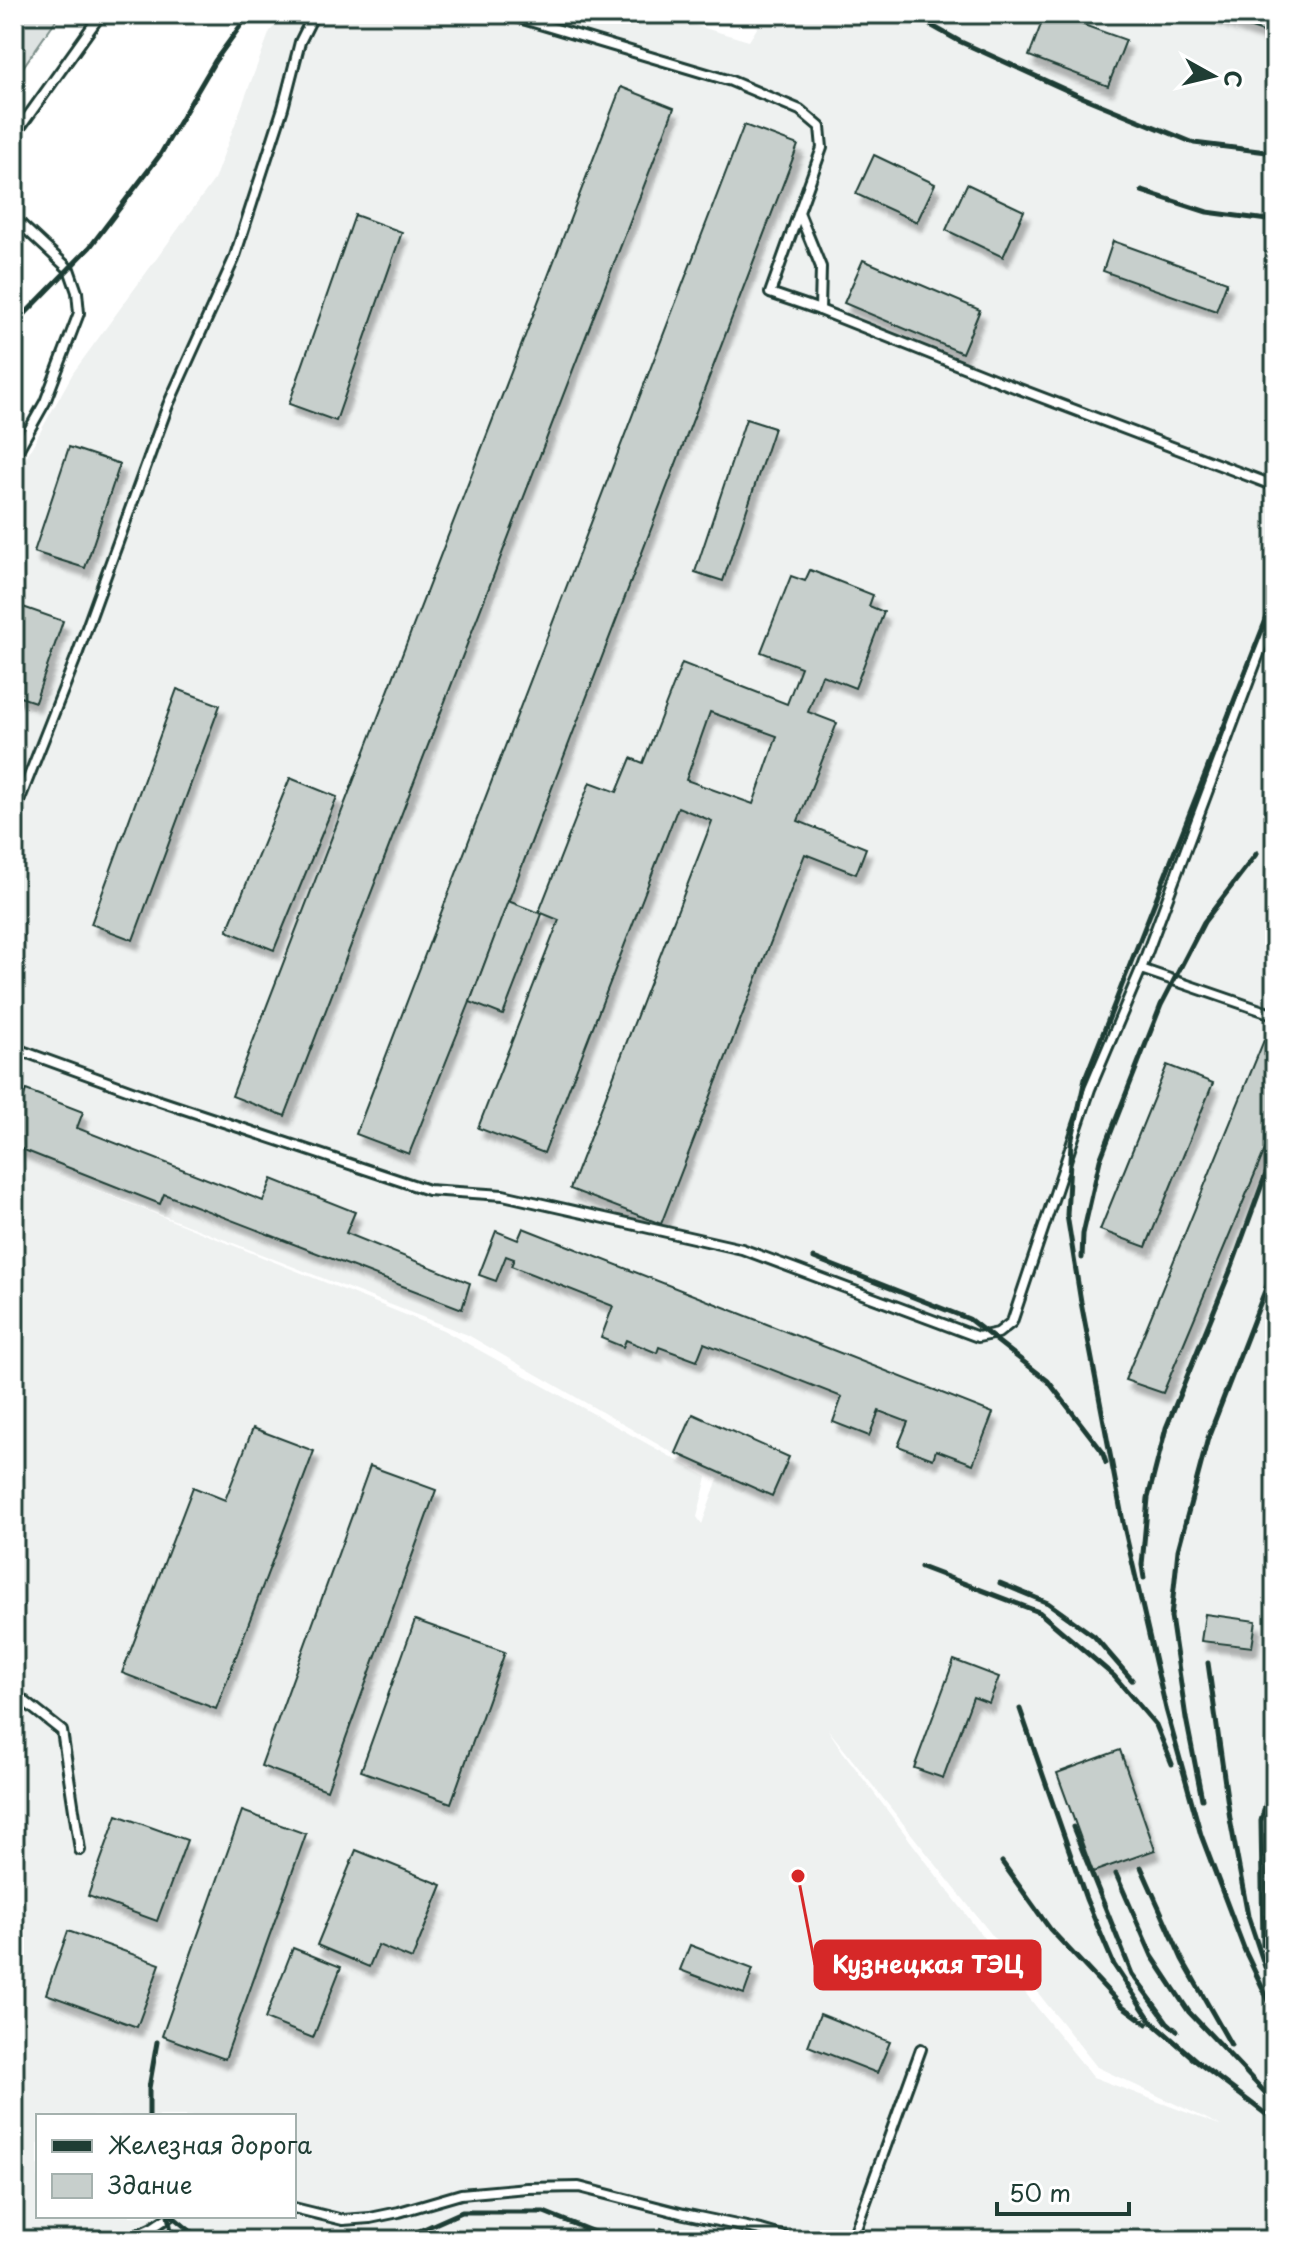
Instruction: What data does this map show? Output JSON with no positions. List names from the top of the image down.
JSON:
{
  "places": ["Кузнецкая ТЭЦ"],
  "legend": ["Железная дорога", "Здание"],
  "scale_bar": "50 m",
  "north": "right"
}
